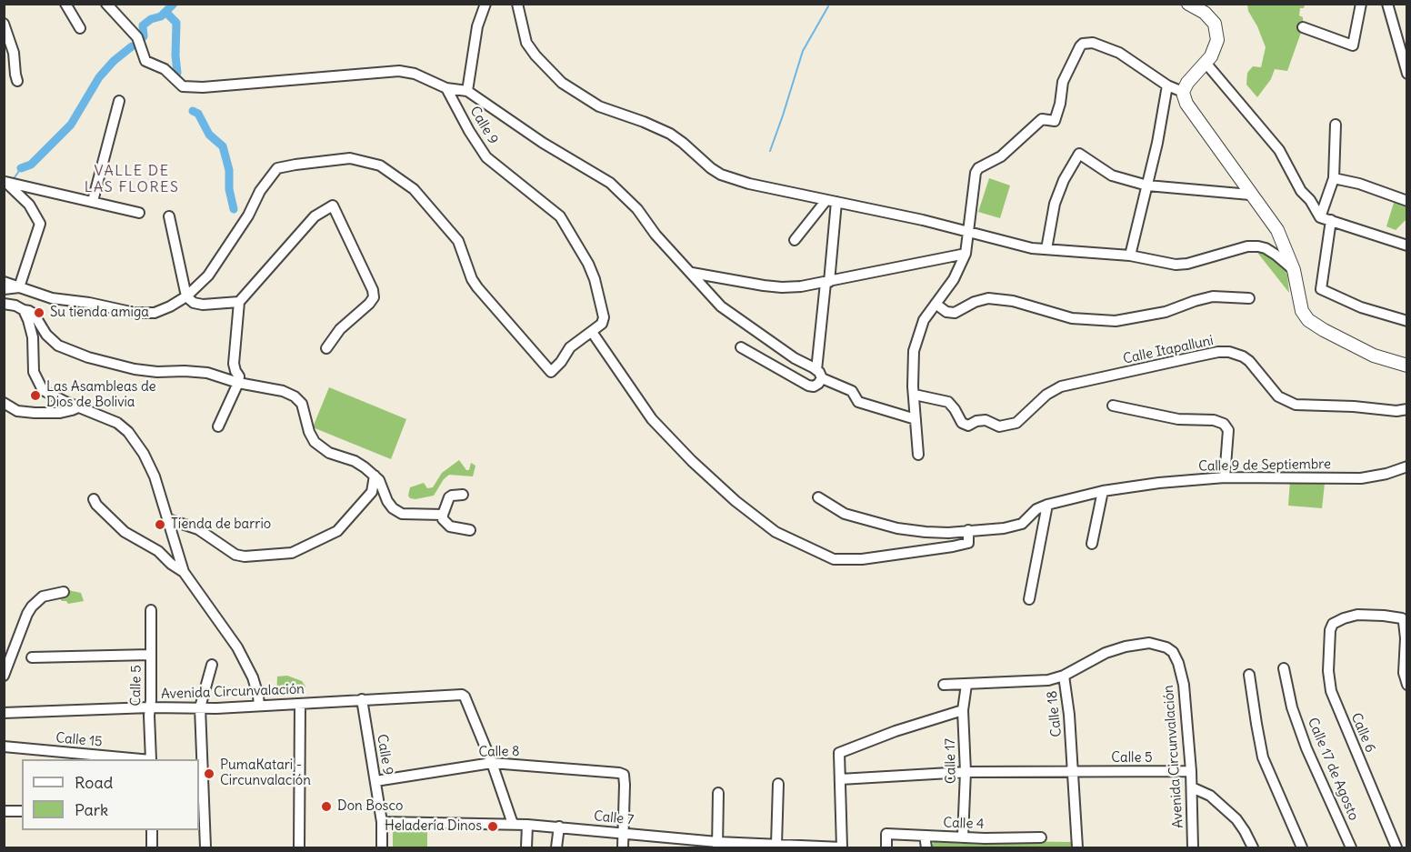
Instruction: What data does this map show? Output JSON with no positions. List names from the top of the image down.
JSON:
{
  "streets": {
    "street": [
      "Calle 9",
      "Calle Itapalluni",
      "Calle 9 de Septiembre",
      "Calle 5",
      "Avenida Circunvalación",
      "Calle 18",
      "Calle 6",
      "Calle 15",
      "Calle 8",
      "Calle 17",
      "Calle 17 de Agosto",
      "Calle 7",
      "Calle 4"
    ]
  },
  "crossings": [
    ["Calle 9", "Avenida Circunvalación"],
    ["Calle 9", "Calle 8"],
    ["Calle 9", "Calle 7"],
    ["Calle 5", "Avenida Circunvalación"],
    ["Calle 5", "Calle 18"],
    ["Avenida Circunvalación", "Calle 18"],
    ["Avenida Circunvalación", "Calle 8"],
    ["Calle 18", "Calle 17"],
    ["Calle 8", "Calle 7"],
    ["Calle 17", "Calle 4"]
  ],
  "districts": ["VALLE DE LAS FLORES"],
  "places": [
    "Su tienda amiga",
    "Las Asambleas de Dios de Bolivia",
    "Tienda de barrio",
    "PumaKatari - Circunvalación",
    "Don Bosco",
    "Heladería Dinos"
  ],
  "legend": ["Road", "Park"]
}
